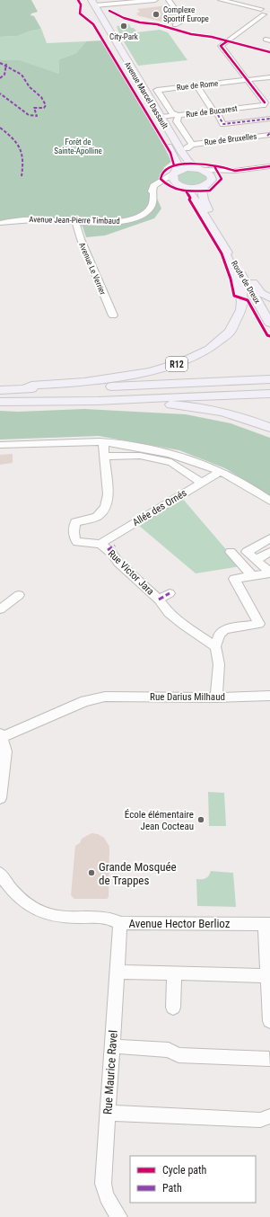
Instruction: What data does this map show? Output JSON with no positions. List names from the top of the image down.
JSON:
{
  "streets": {
    "main road": ["Avenue Marcel Dassault", "Route de Dreux", "R12"],
    "street": [
      "Rue de Rome",
      "Rue de Bucarest",
      "Rue de Bruxelles",
      "Avenue Jean-Pierre Timbaud",
      "Avenue Le Verrier",
      "Allée des Ornés",
      "Rue Victor Jara",
      "Rue Darius Milhaud",
      "Avenue Hector Berlioz",
      "Rue Maurice Ravel"
    ]
  },
  "crossings": [
    ["Rue de Rome", "Rue de Bucarest"],
    ["Rue de Rome", "Rue de Bruxelles"],
    ["Avenue Marcel Dassault", "Rue de Bucarest"],
    ["Avenue Marcel Dassault", "Rue de Bruxelles"],
    ["Avenue Marcel Dassault", "Avenue Jean-Pierre Timbaud"],
    ["Avenue Marcel Dassault", "Route de Dreux"],
    ["Rue de Bucarest", "Rue de Bruxelles"],
    ["Avenue Jean-Pierre Timbaud", "Avenue Le Verrier"],
    ["Route de Dreux", "R12"],
    ["Allée des Ornés", "Rue Victor Jara"],
    ["Avenue Hector Berlioz", "Rue Maurice Ravel"]
  ],
  "parks": ["Forêt de Sainte-Apolline"],
  "places": [
    "Complexe Sportif Europe",
    "City-Park",
    "École élémentaire Jean Cocteau",
    "Grande Mosquée de Trappes"
  ],
  "legend": ["Cycle path", "Path"]
}
